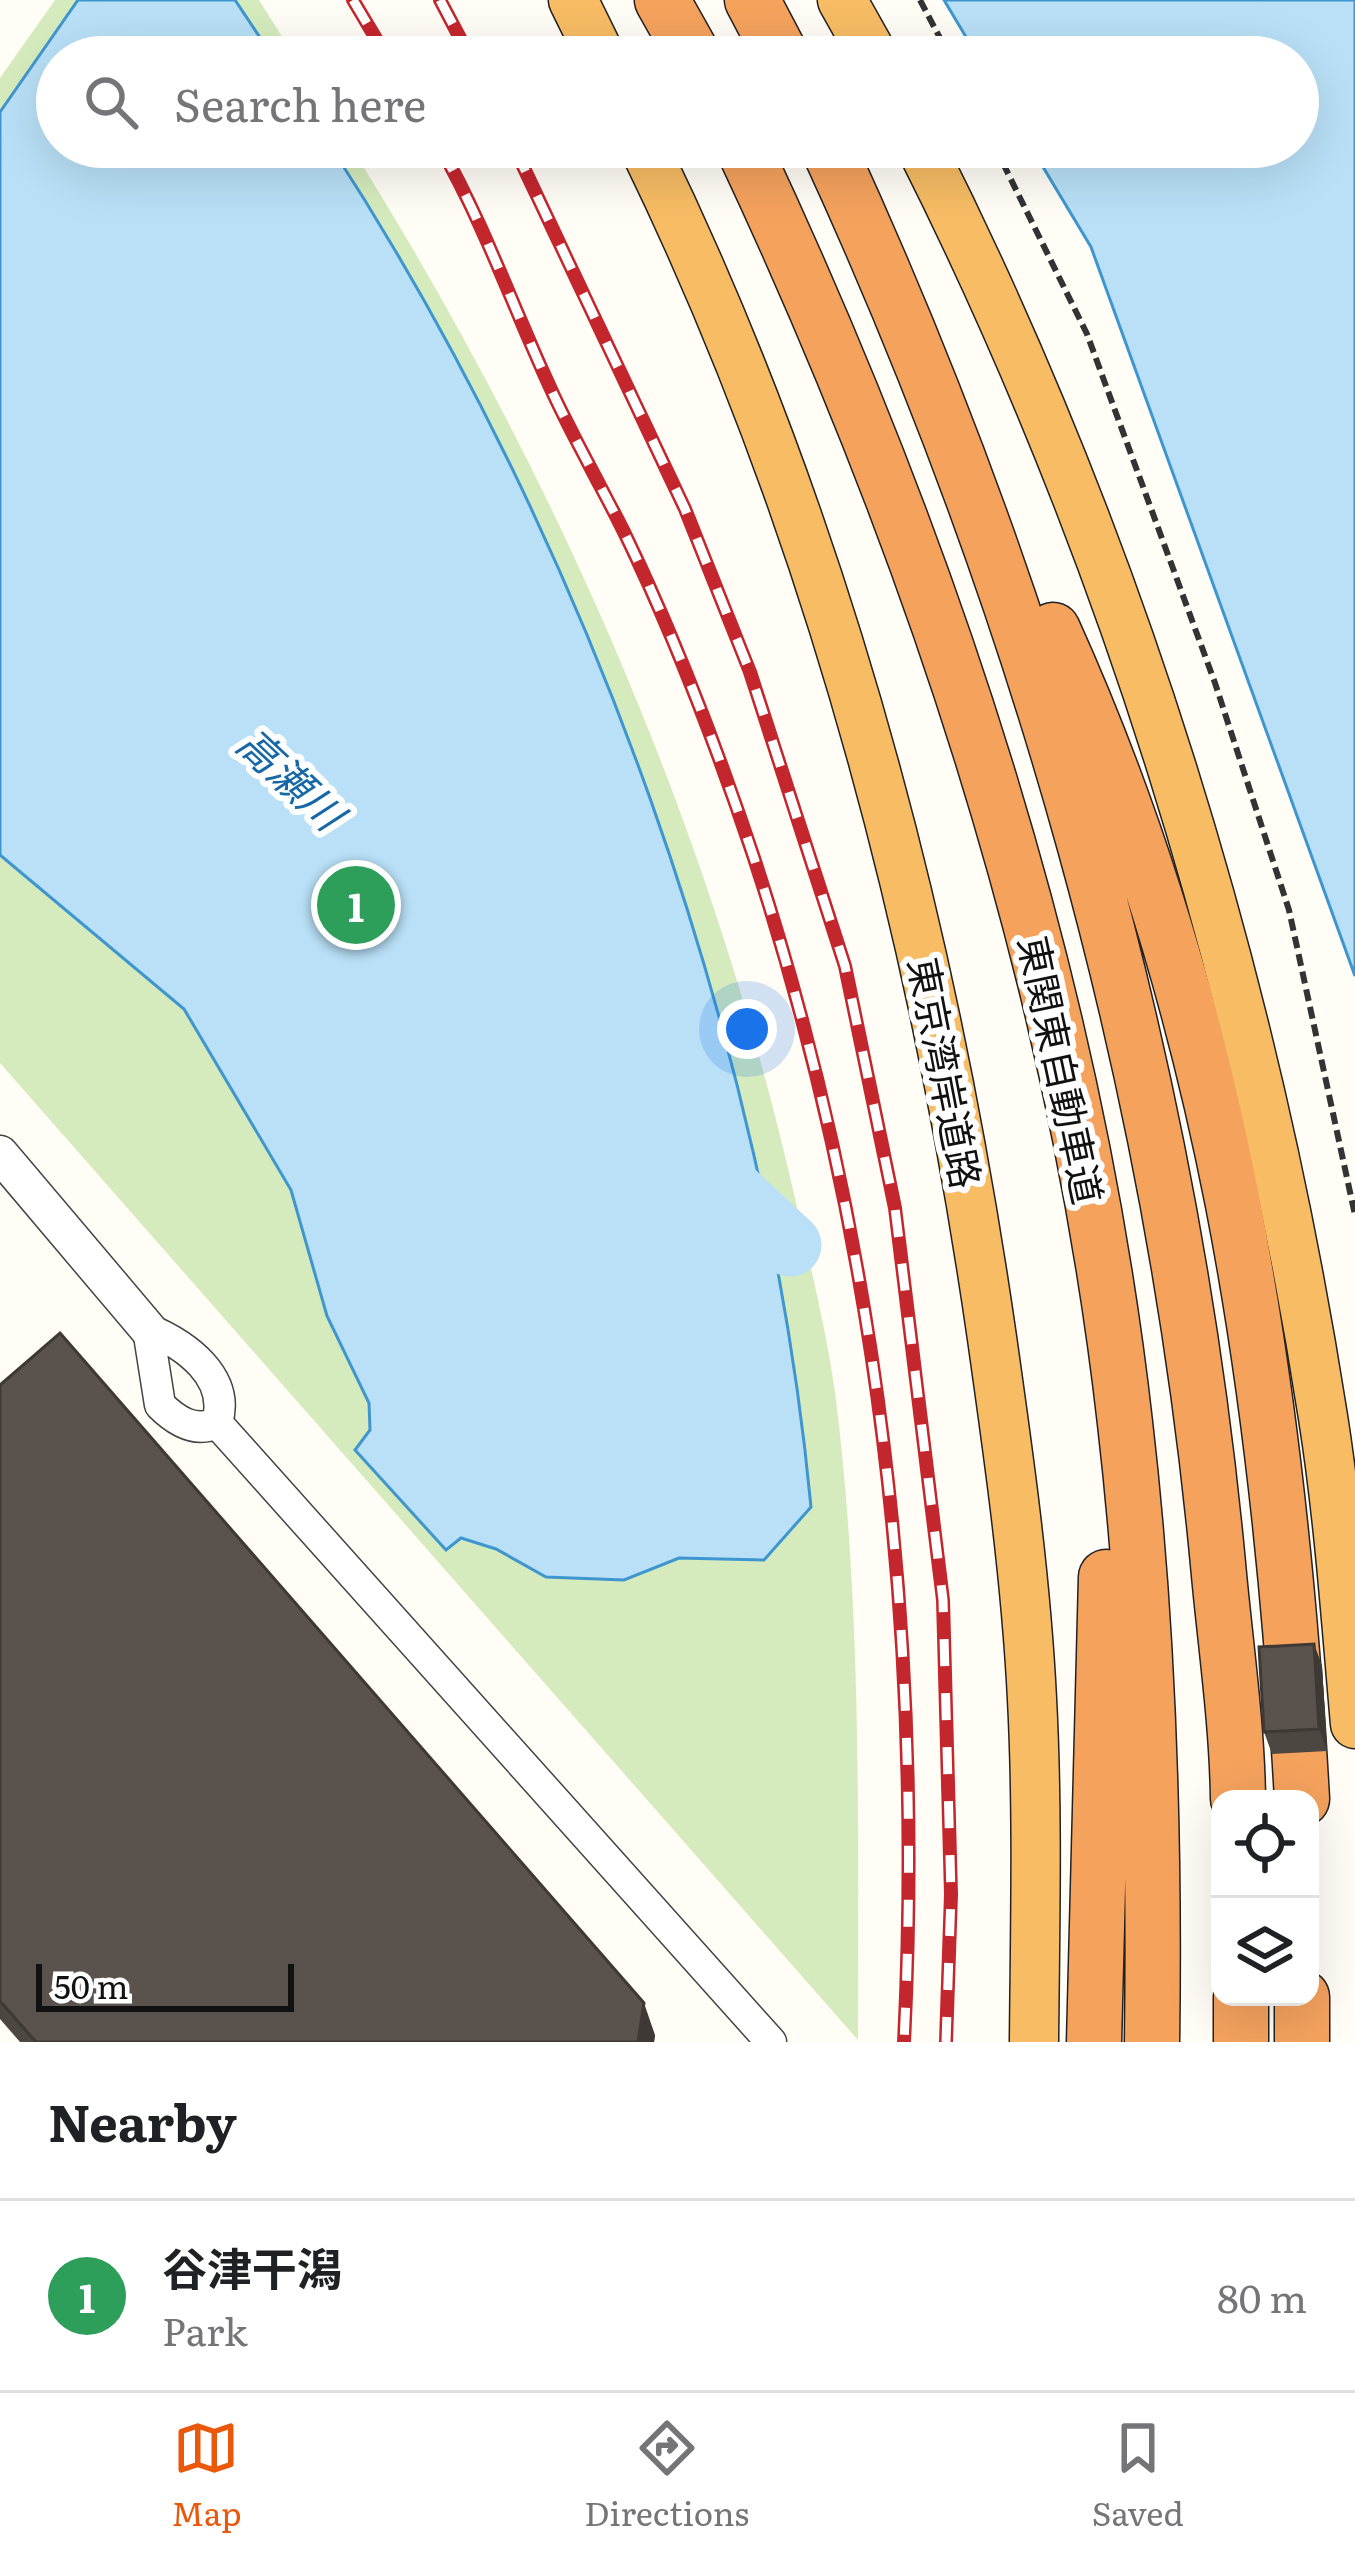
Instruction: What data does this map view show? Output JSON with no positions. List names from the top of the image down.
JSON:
{
  "streets": {
    "highway": ["東関東自動車道", "東京湾岸道路"]
  },
  "water": ["高瀬川"],
  "scale_bar": "50 m",
  "page": {
    "search": "Search here",
    "pins": "1",
    "scale": "50 m",
    "heading": "Nearby",
    "list": [
      {
        "mark": "1",
        "name": "谷津干潟",
        "note": "Park",
        "value": "80 m"
      }
    ],
    "nav": ["Map", "Directions", "Saved"]
  }
}
